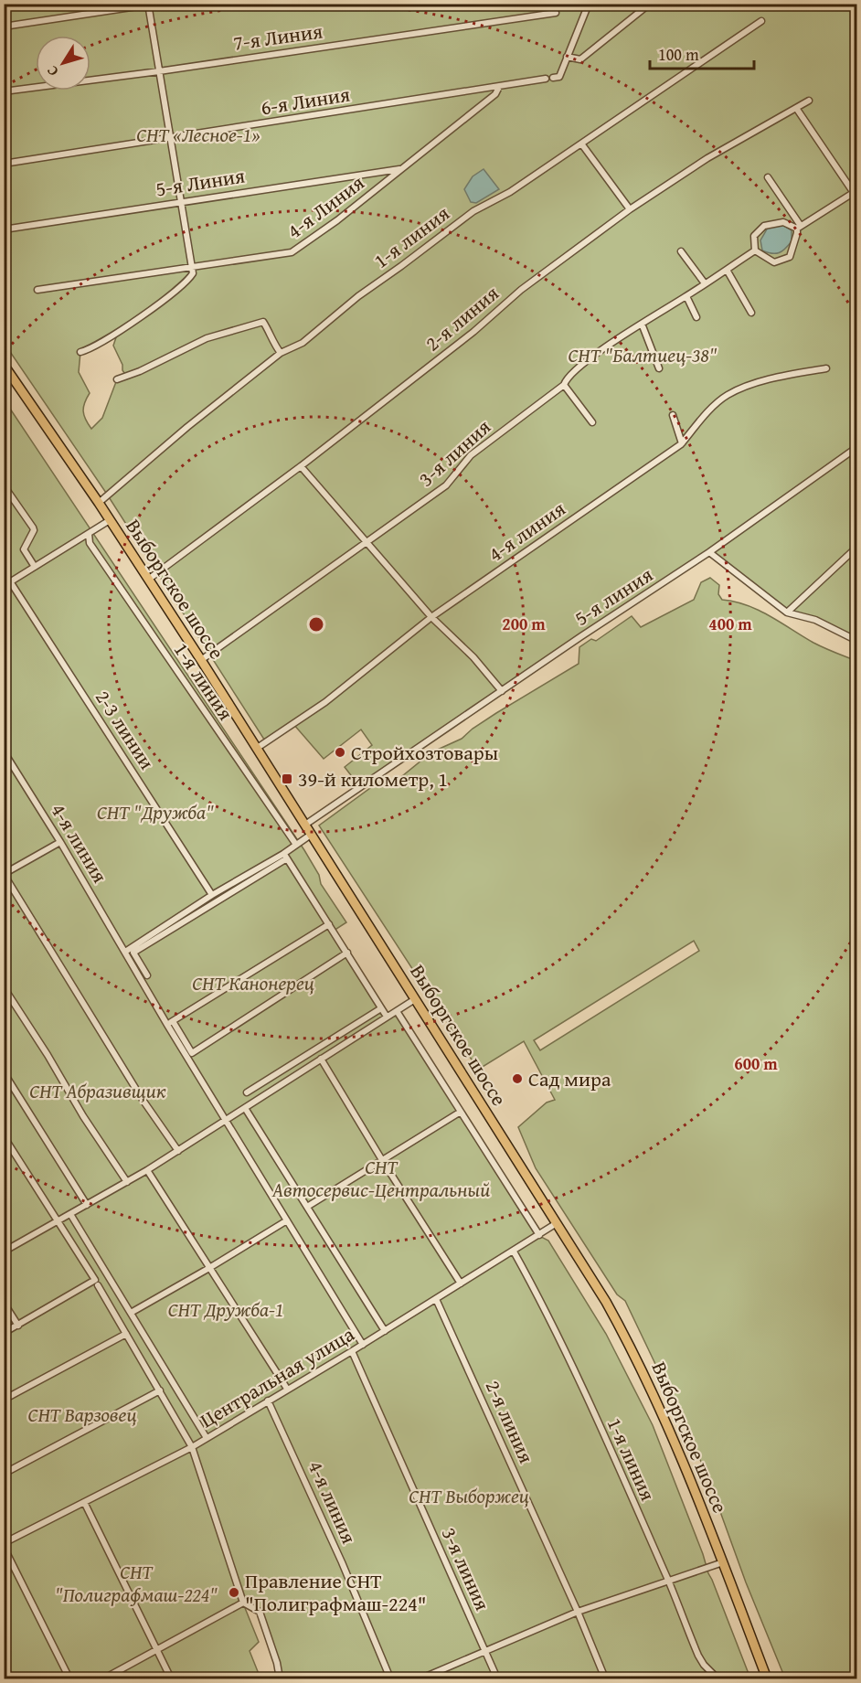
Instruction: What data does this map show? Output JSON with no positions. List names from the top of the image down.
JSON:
{
  "streets": {
    "main road": ["Выборгское шоссе"],
    "street": [
      "7-я Линия",
      "6-я Линия",
      "5-я Линия",
      "4-я Линия",
      "1-я линия",
      "2-я линия",
      "3-я линия",
      "4-я линия",
      "5-я линия",
      "2-3 линии",
      "Центральная улица"
    ]
  },
  "crossings": [
    ["6-я Линия", "4-я Линия"],
    ["5-я Линия", "4-я Линия"],
    ["1-я линия", "Выборгское шоссе"],
    ["1-я линия", "Центральная улица"],
    ["2-я линия", "Выборгское шоссе"],
    ["2-я линия", "Центральная улица"],
    ["3-я линия", "Выборгское шоссе"],
    ["3-я линия", "Центральная улица"],
    ["4-я линия", "Выборгское шоссе"],
    ["4-я линия", "Центральная улица"],
    ["Выборгское шоссе", "5-я линия"],
    ["Выборгское шоссе", "Центральная улица"]
  ],
  "parks": [
    "СНТ «Лесное-1»",
    "СНТ \"Балтиец-38\"",
    "СНТ \"Дружба\"",
    "СНТ Канонерец",
    "СНТ Абразивщик",
    "СНТ Автосервис-Центральный",
    "СНТ Дружба-1",
    "СНТ Варзовец",
    "СНТ Выборжец",
    "СНТ \"Полиграфмаш-224\""
  ],
  "places": {
    "other": ["Стройхозтовары", "Сад мира", "Правление СНТ \"Полиграфмаш-224\""],
    "transit": ["39-й километр, 1"]
  },
  "scale_bar": "100 m",
  "north": "bottom left",
  "rings": ["200 m", "400 m", "600 m"]
}
